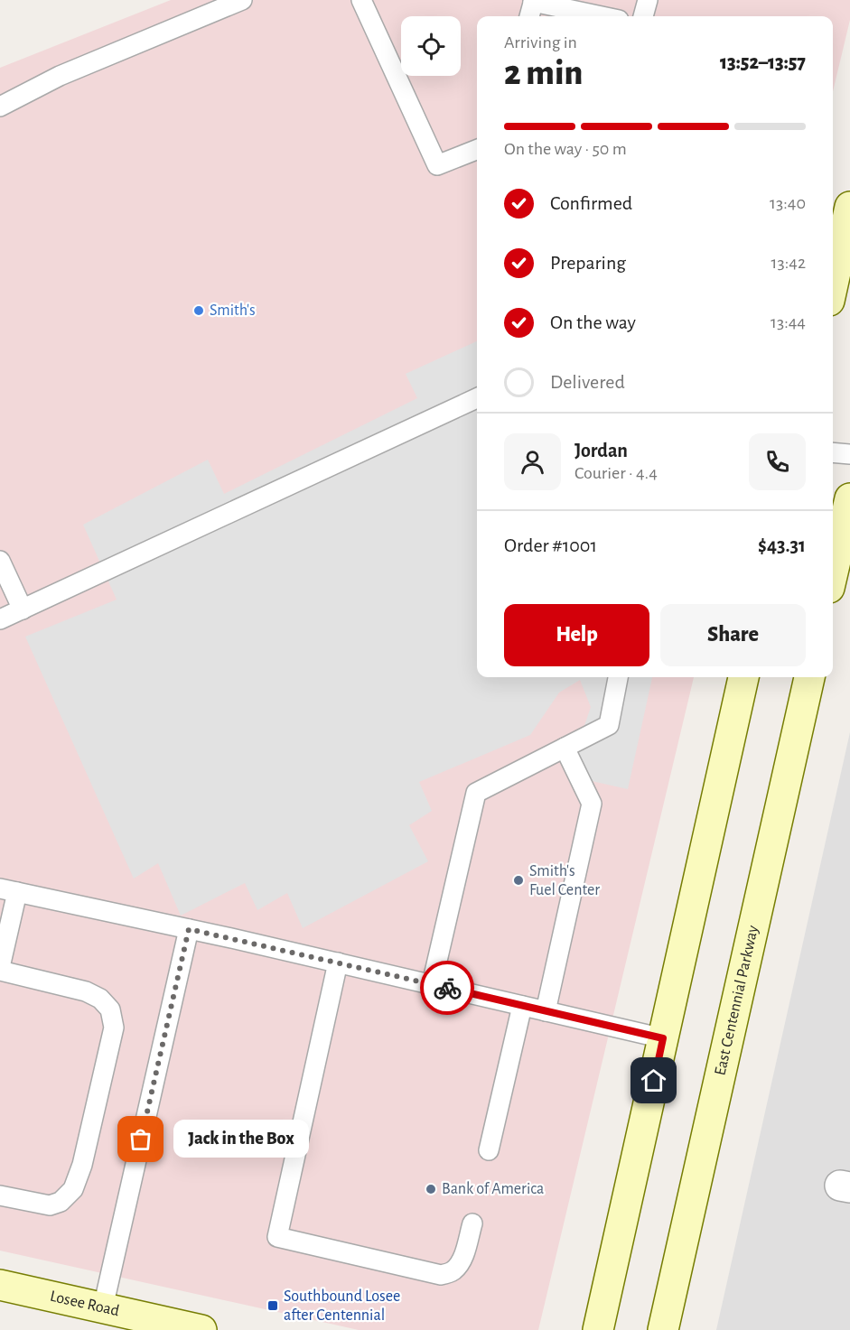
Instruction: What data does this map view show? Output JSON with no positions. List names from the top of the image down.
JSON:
{
  "streets": {
    "main road": ["East Centennial Parkway", "Losee Road"]
  },
  "places": {
    "other": [
      "Smith's",
      "Smith's Fuel Center",
      "Jack in the Box",
      "Bank of America"
    ],
    "transit": ["Southbound Losee after Centennial"]
  },
  "page": {
    "heading": ["2 min", "Arriving in", "13:52–13:57"],
    "panel": [
      "Jordan",
      "Courier · 4.4",
      "Order #1001",
      "$43.31"
    ],
    "bar": "On the way · 50 m",
    "list": [
      ["Confirmed", "13:40"],
      ["Preparing", "13:42"],
      ["On the way", "13:44"],
      "Delivered"
    ],
    "buttons": ["Help", "Share"],
    "bubble": "Jack in the Box"
  }
}
